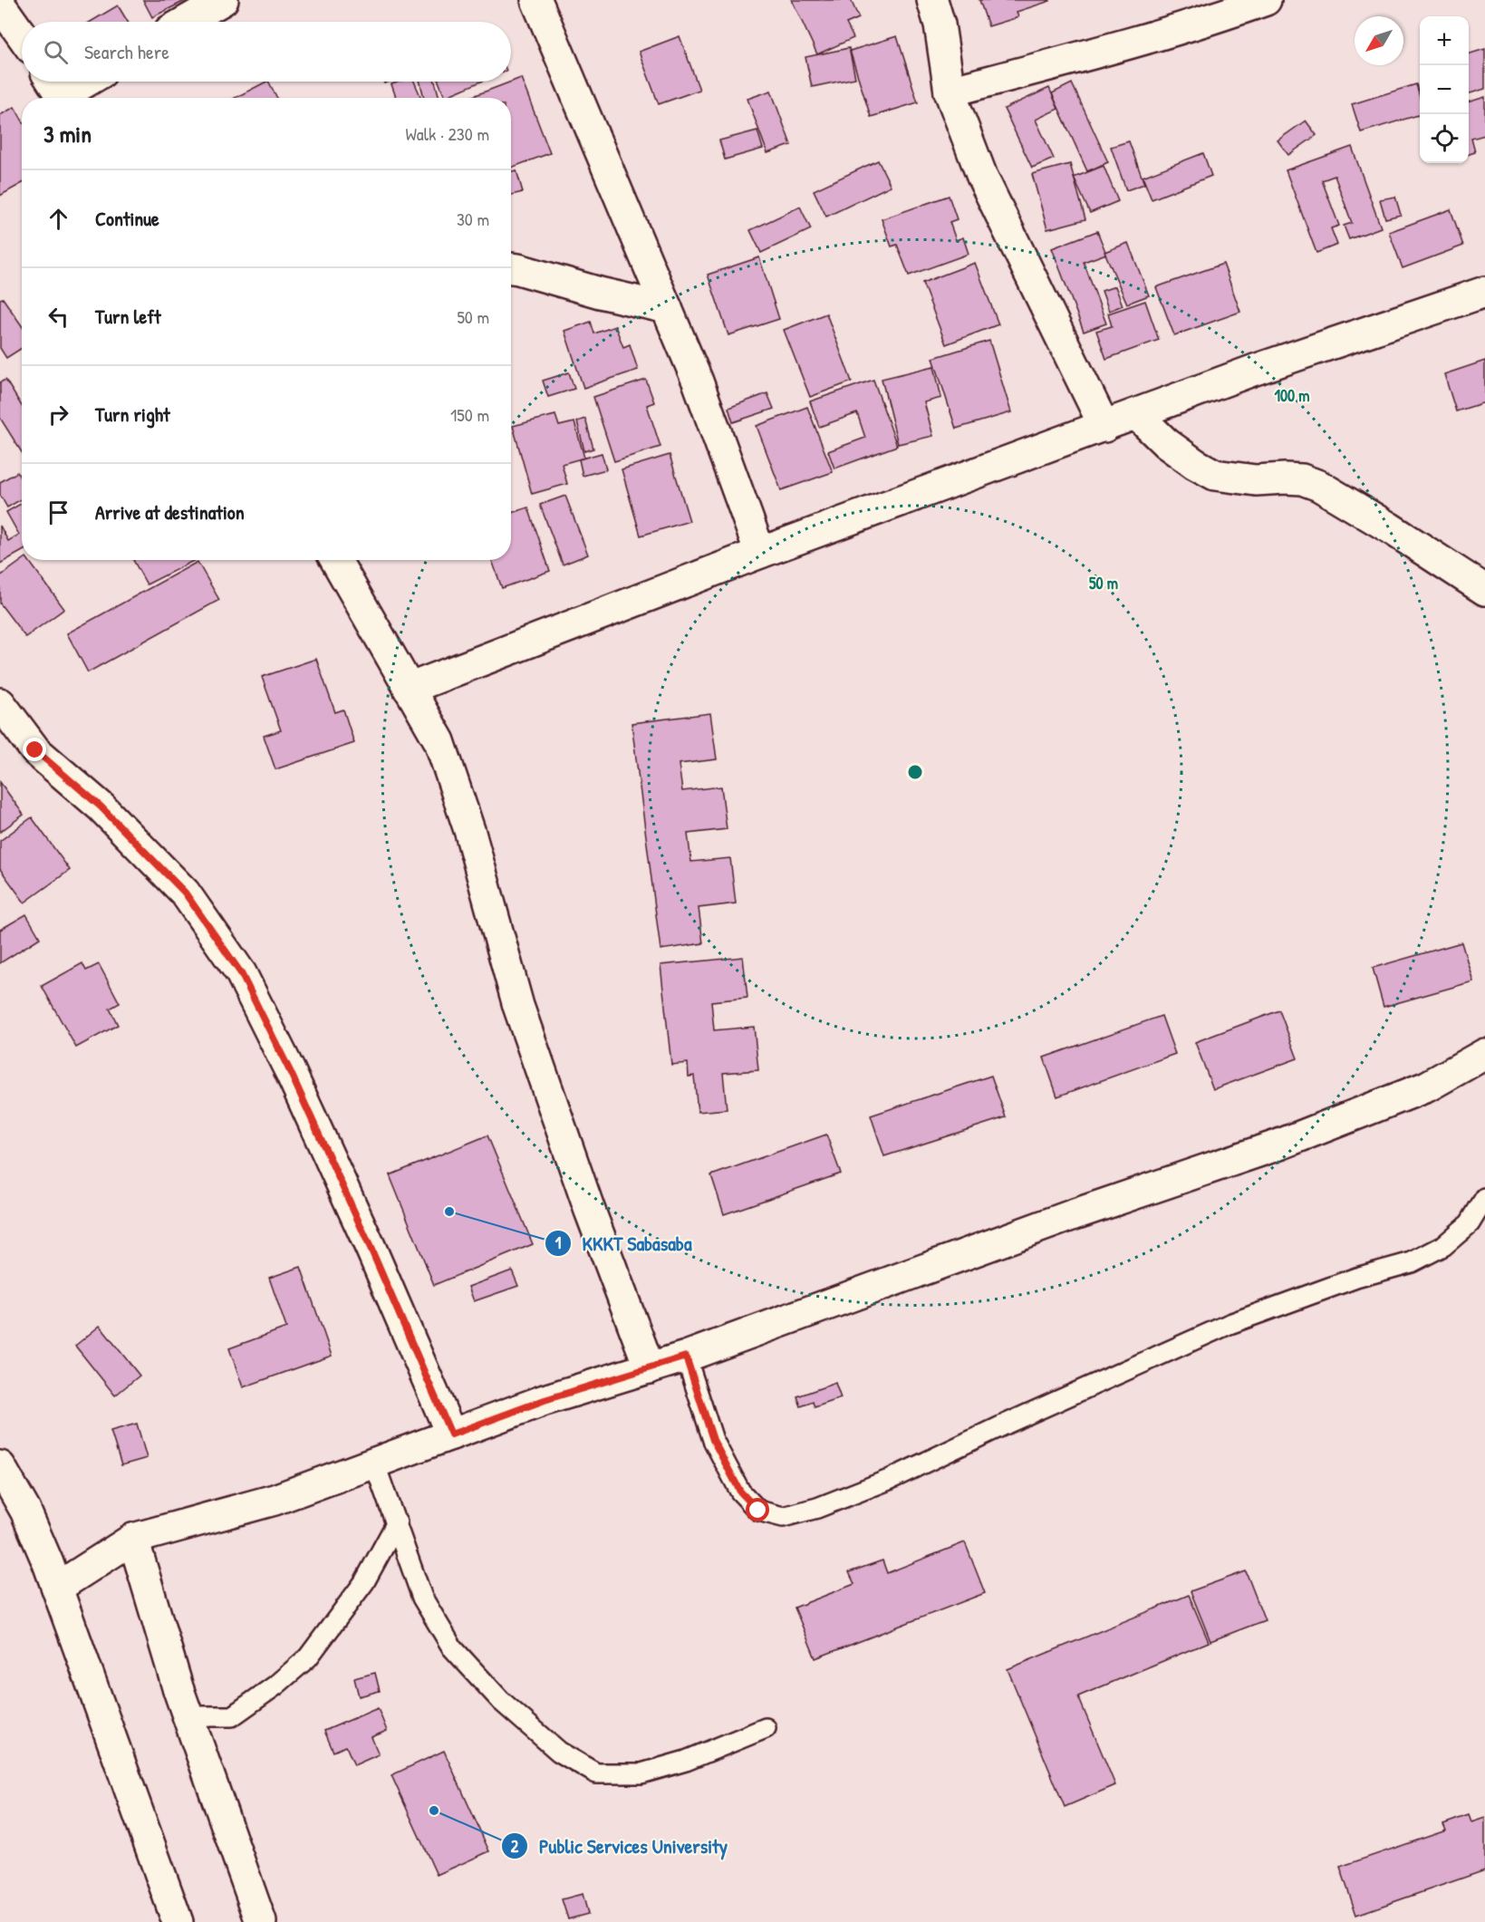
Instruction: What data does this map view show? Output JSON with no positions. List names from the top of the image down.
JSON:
{
  "places": ["KKKT Sabasaba", "Public Services University"],
  "north": "bottom left",
  "page": {
    "map_buttons": ["+", "−"],
    "search": "Search here",
    "heading": ["3 min", "Walk · 230 m"],
    "list": [
      ["Continue", "30 m"],
      ["Turn left", "50 m"],
      ["Turn right", "150 m"],
      "Arrive at destination"
    ]
  },
  "rings": ["100 m", "50 m"]
}
